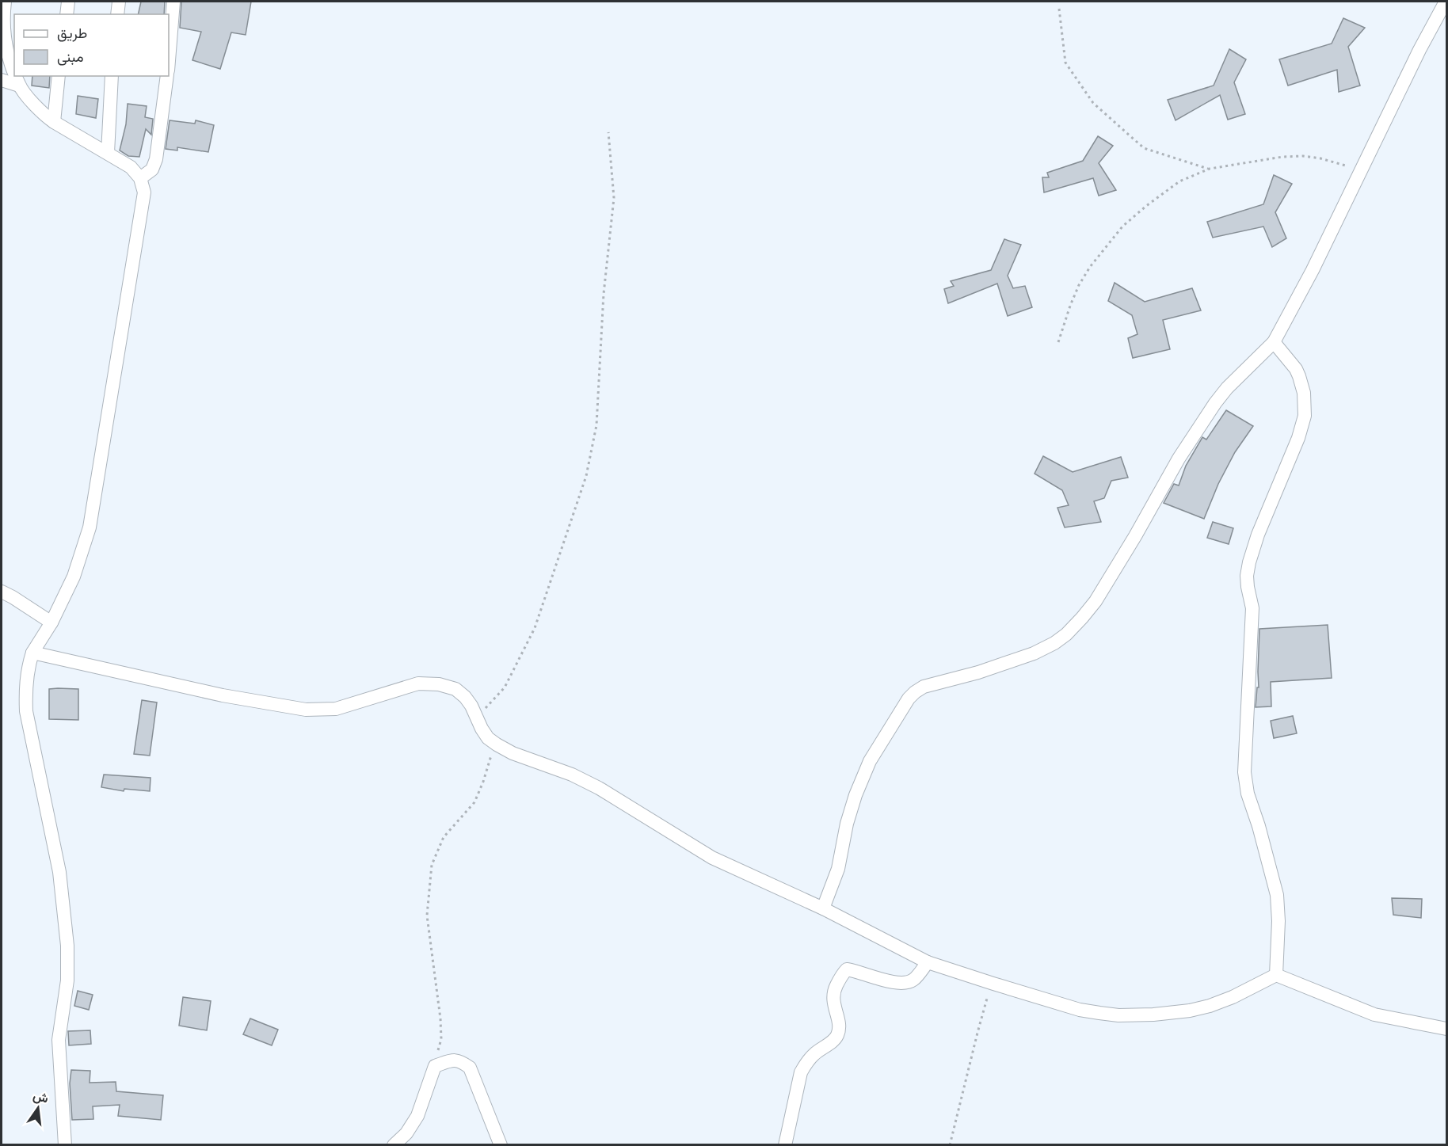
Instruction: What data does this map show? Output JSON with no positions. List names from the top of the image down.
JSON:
{
  "legend": ["طريق", "مبنى"],
  "north": "top"
}
